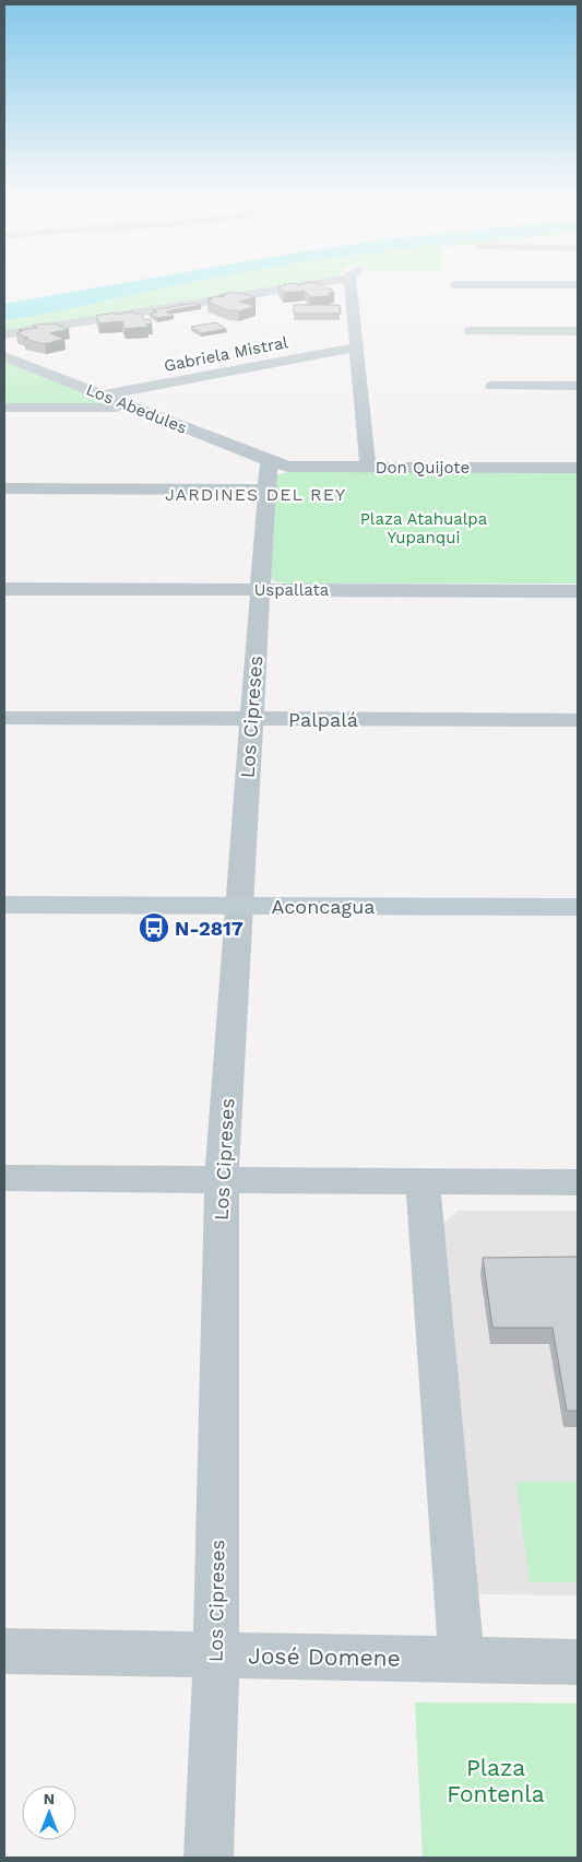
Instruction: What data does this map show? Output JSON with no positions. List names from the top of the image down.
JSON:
{
  "streets": {
    "street": [
      "Gabriela Mistral",
      "Los Abedules",
      "Don Quijote",
      "Uspallata",
      "Los Cipreses",
      "Palpalá",
      "Aconcagua",
      "José Domene"
    ]
  },
  "crossings": [
    ["Gabriela Mistral", "Los Abedules"],
    ["Los Abedules", "Don Quijote"],
    ["Los Abedules", "Los Cipreses"],
    ["Don Quijote", "Los Cipreses"],
    ["Uspallata", "Los Cipreses"],
    ["Los Cipreses", "Palpalá"],
    ["Los Cipreses", "Aconcagua"],
    ["Los Cipreses", "José Domene"]
  ],
  "districts": ["JARDINES DEL REY"],
  "parks": ["Plaza Atahualpa Yupanqui", "Plaza Fontenla"],
  "places": {
    "bus stop": ["N-2817"]
  },
  "north": "top"
}
